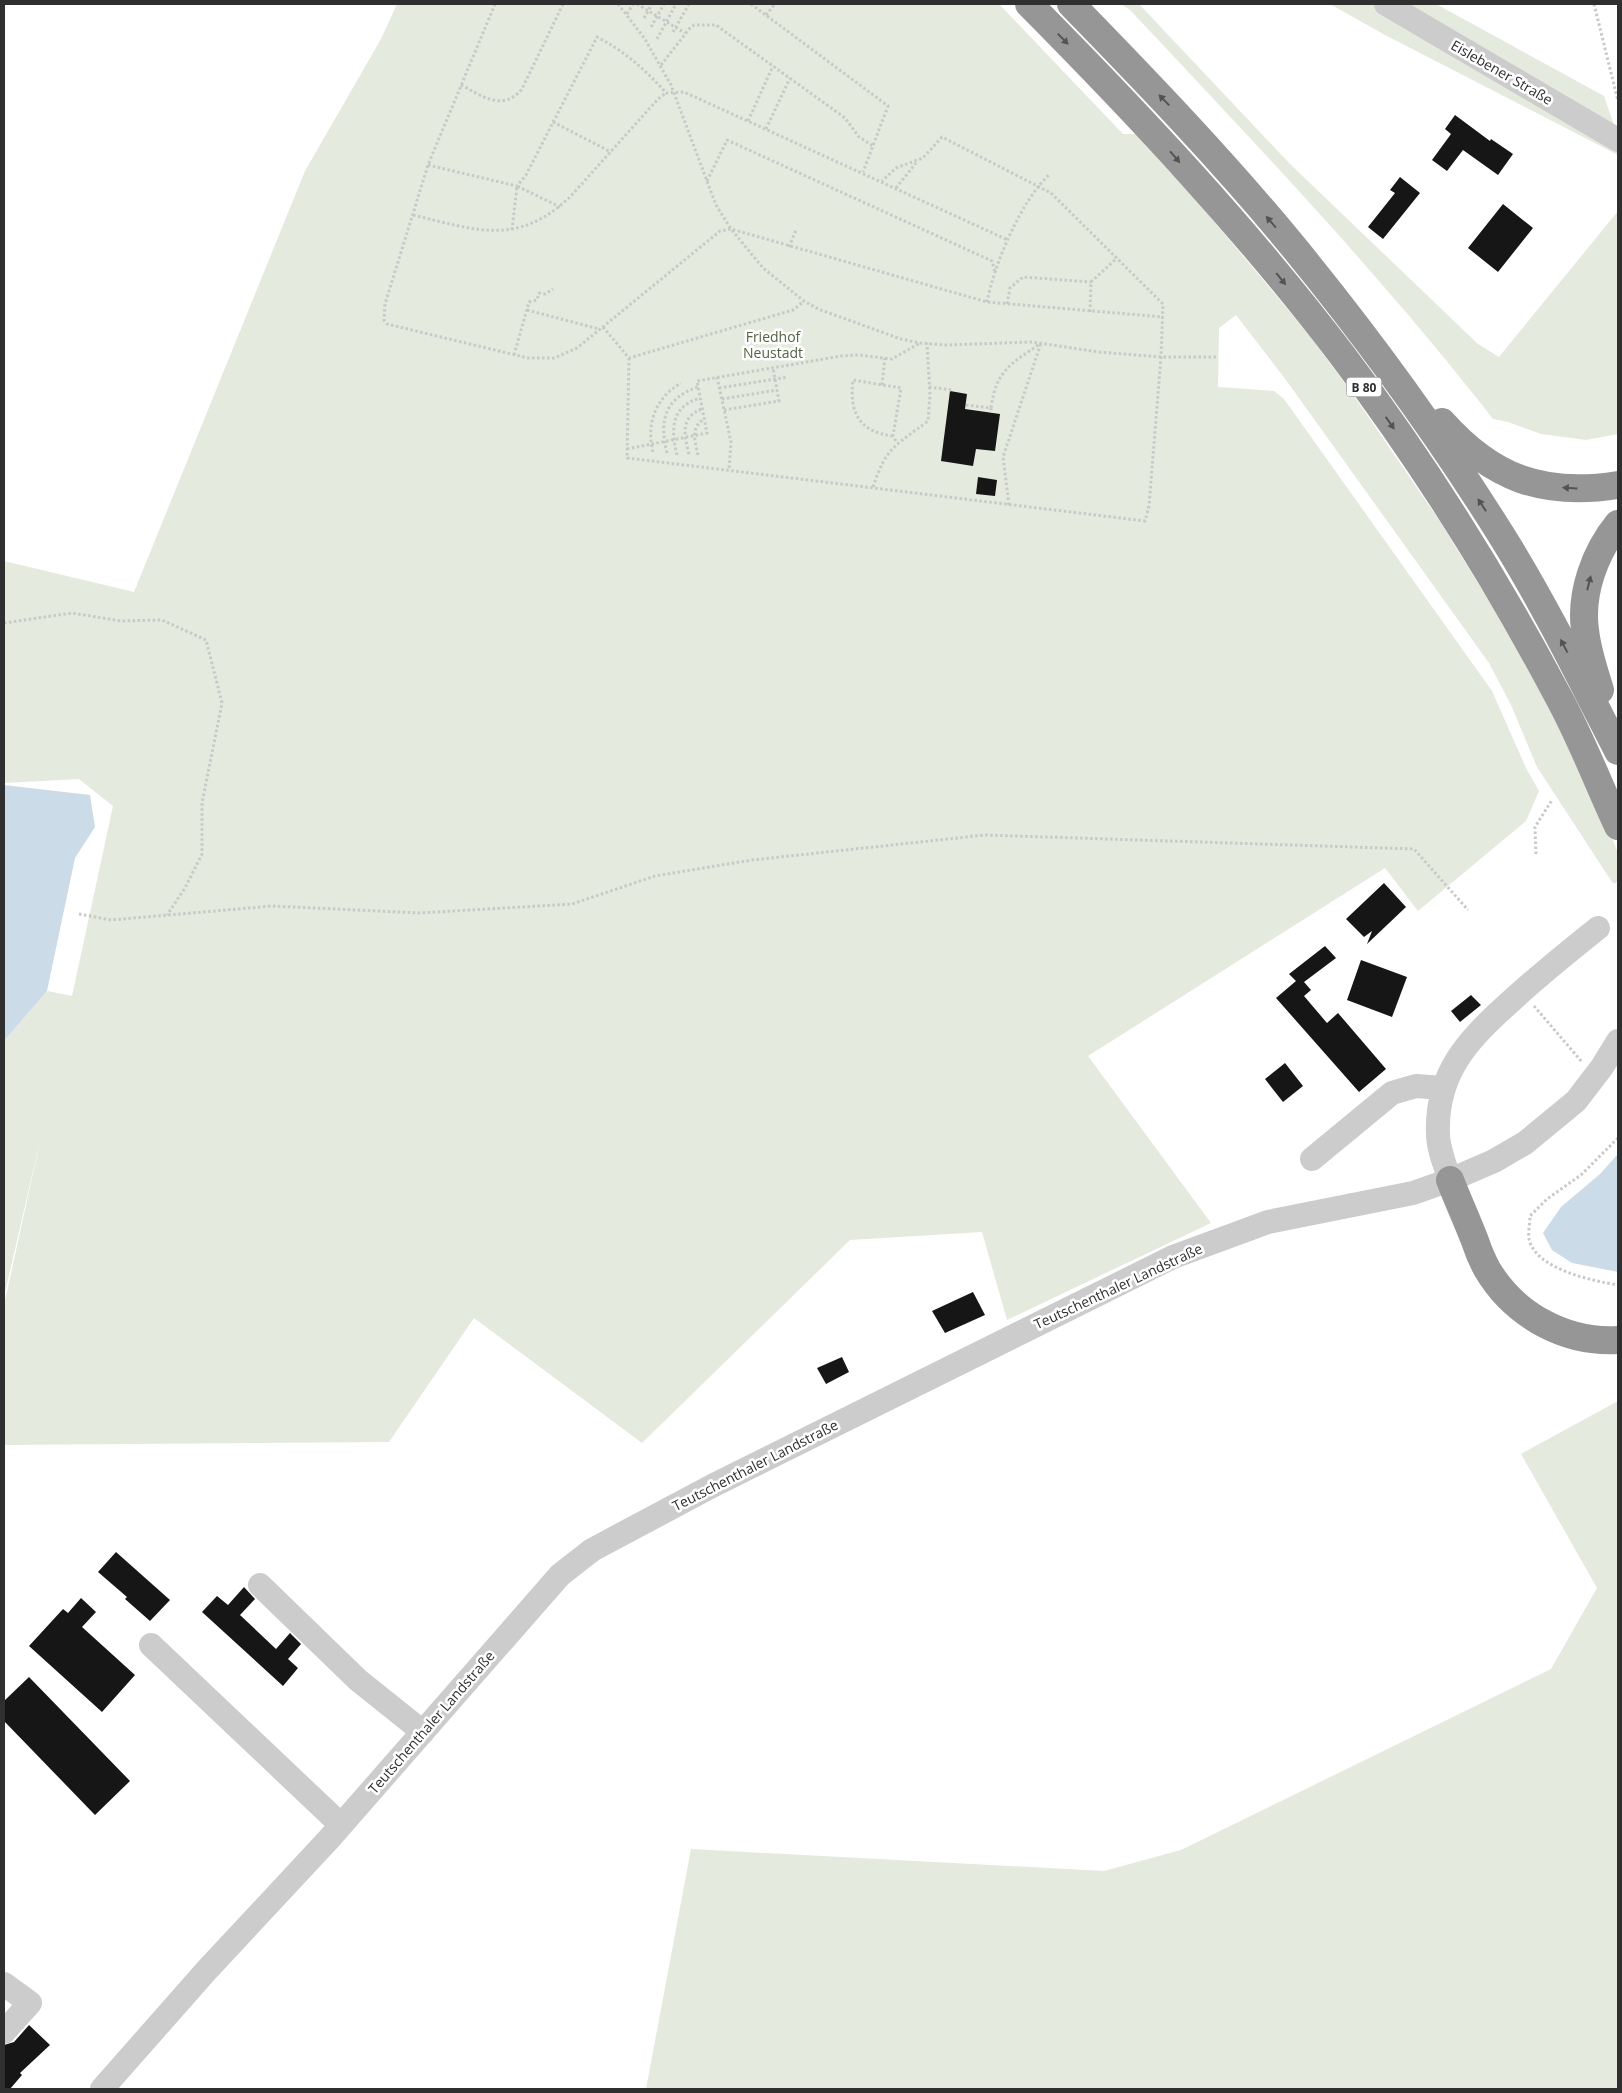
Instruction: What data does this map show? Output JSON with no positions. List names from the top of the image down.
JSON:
{
  "streets": {
    "highway": ["B 80"],
    "street": ["Eislebener Straße", "Teutschenthaler Landstraße"]
  },
  "parks": ["Friedhof Neustadt"]
}
